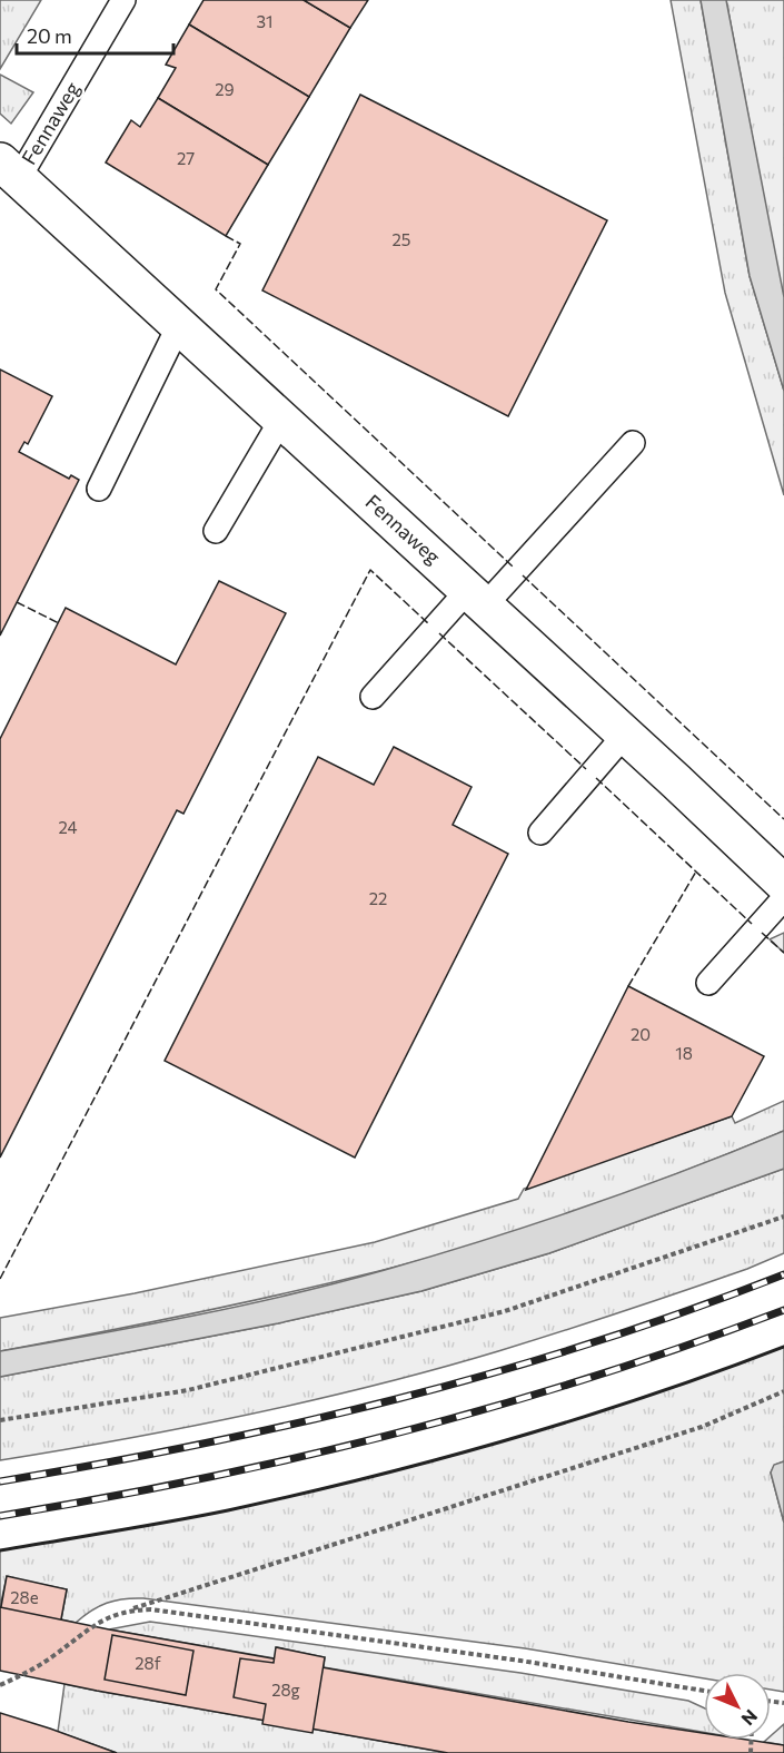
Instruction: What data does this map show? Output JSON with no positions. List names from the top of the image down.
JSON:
{
  "streets": {
    "street": ["Fennaweg"]
  },
  "house_numbers": [
    "31",
    "29",
    "27",
    "25",
    "24",
    "22",
    "20",
    "18",
    "28e",
    "28f",
    "28g"
  ],
  "scale_bar": "20 m",
  "north": "bottom right"
}
